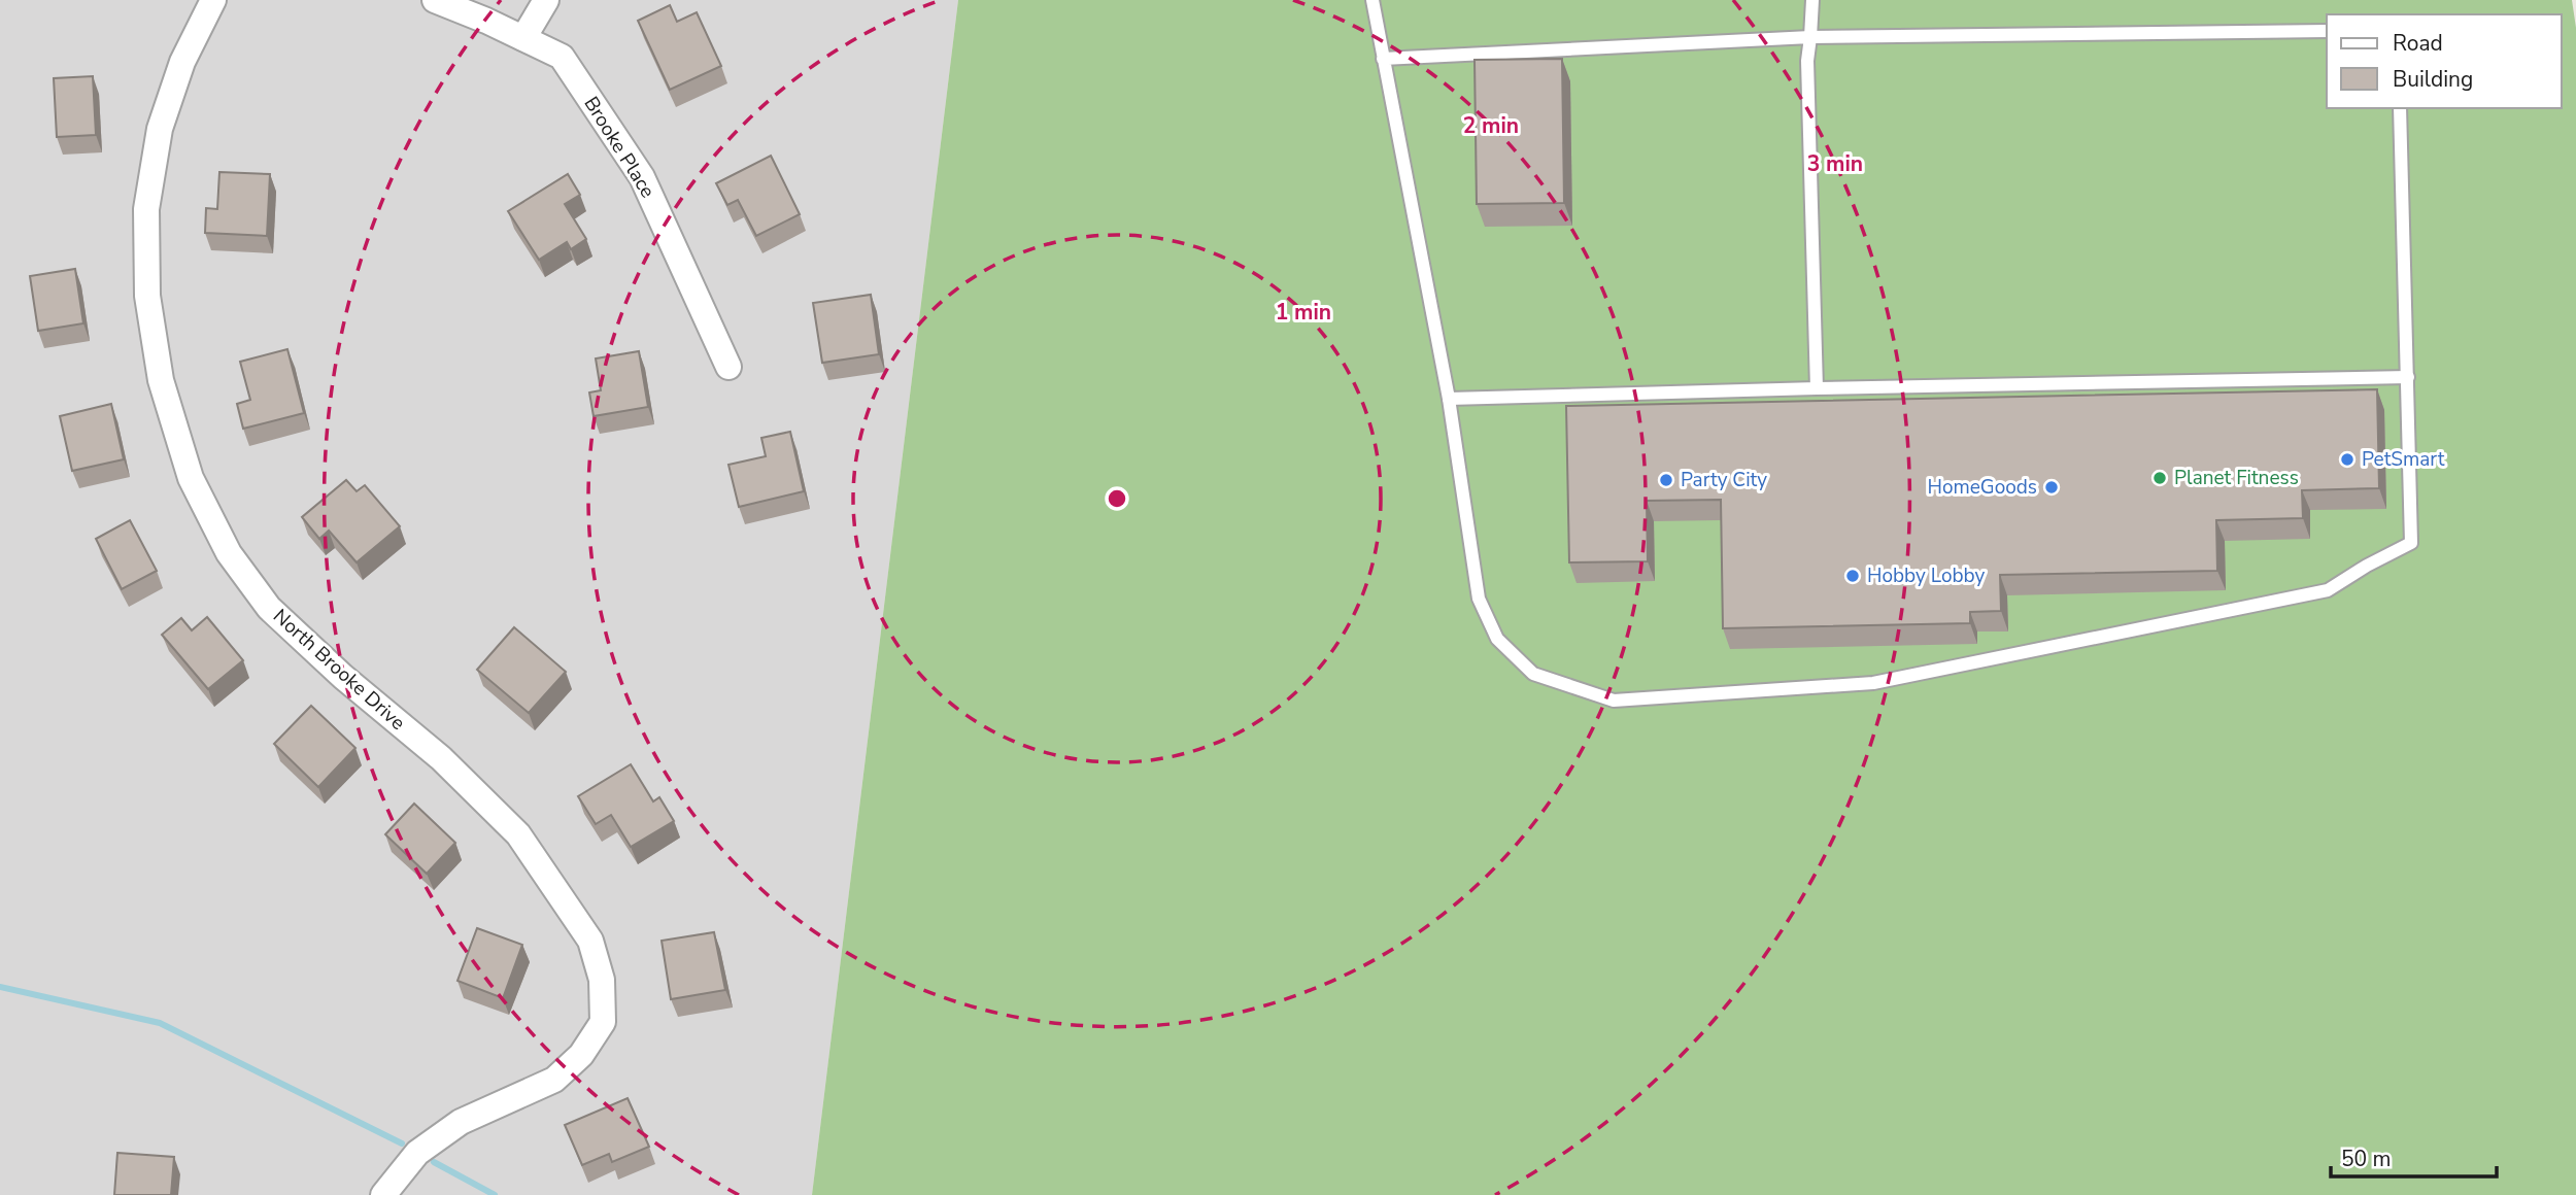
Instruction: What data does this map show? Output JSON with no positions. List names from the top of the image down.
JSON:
{
  "streets": {
    "street": ["Brooke Place", "North Brooke Drive"]
  },
  "places": [
    "PetSmart",
    "Planet Fitness",
    "Party City",
    "HomeGoods",
    "Hobby Lobby"
  ],
  "legend": ["Road", "Building"],
  "scale_bar": "50 m",
  "rings": ["2 min", "3 min", "1 min"]
}
